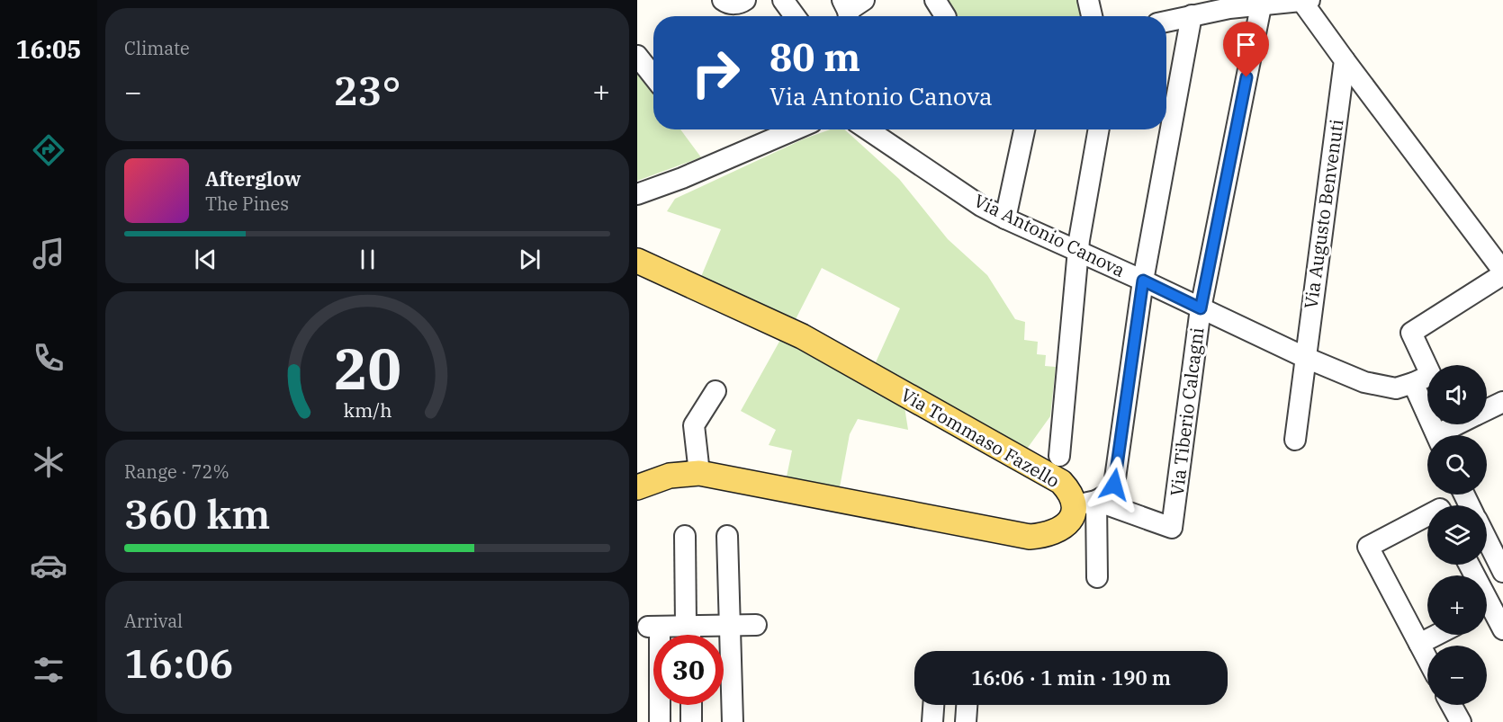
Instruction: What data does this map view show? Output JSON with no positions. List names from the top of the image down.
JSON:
{
  "streets": {
    "main road": ["Via Tommaso Fazello"],
    "street": ["Via Augusto Benvenuti", "Via Antonio Canova", "Via Tiberio Calcagni"]
  },
  "crossings": [
    ["Via Augusto Benvenuti", "Via Antonio Canova"],
    ["Via Antonio Canova", "Via Tiberio Calcagni"],
    ["Via Tiberio Calcagni", "Via Tommaso Fazello"]
  ],
  "page": {
    "tabs": "16:05",
    "tile": [
      "Climate",
      ["Range · 72%", "360 km"],
      ["Arrival", "16:06"]
    ],
    "turn": ["80 m", "Via Antonio Canova"],
    "heat": ["−", "23°", "+"],
    "song": ["Afterglow", "The Pines"],
    "map_buttons": ["+", "−"],
    "limit": "30",
    "trip": "16:06 · 1 min · 190 m",
    "gauge": ["20", "km/h"]
  }
}
